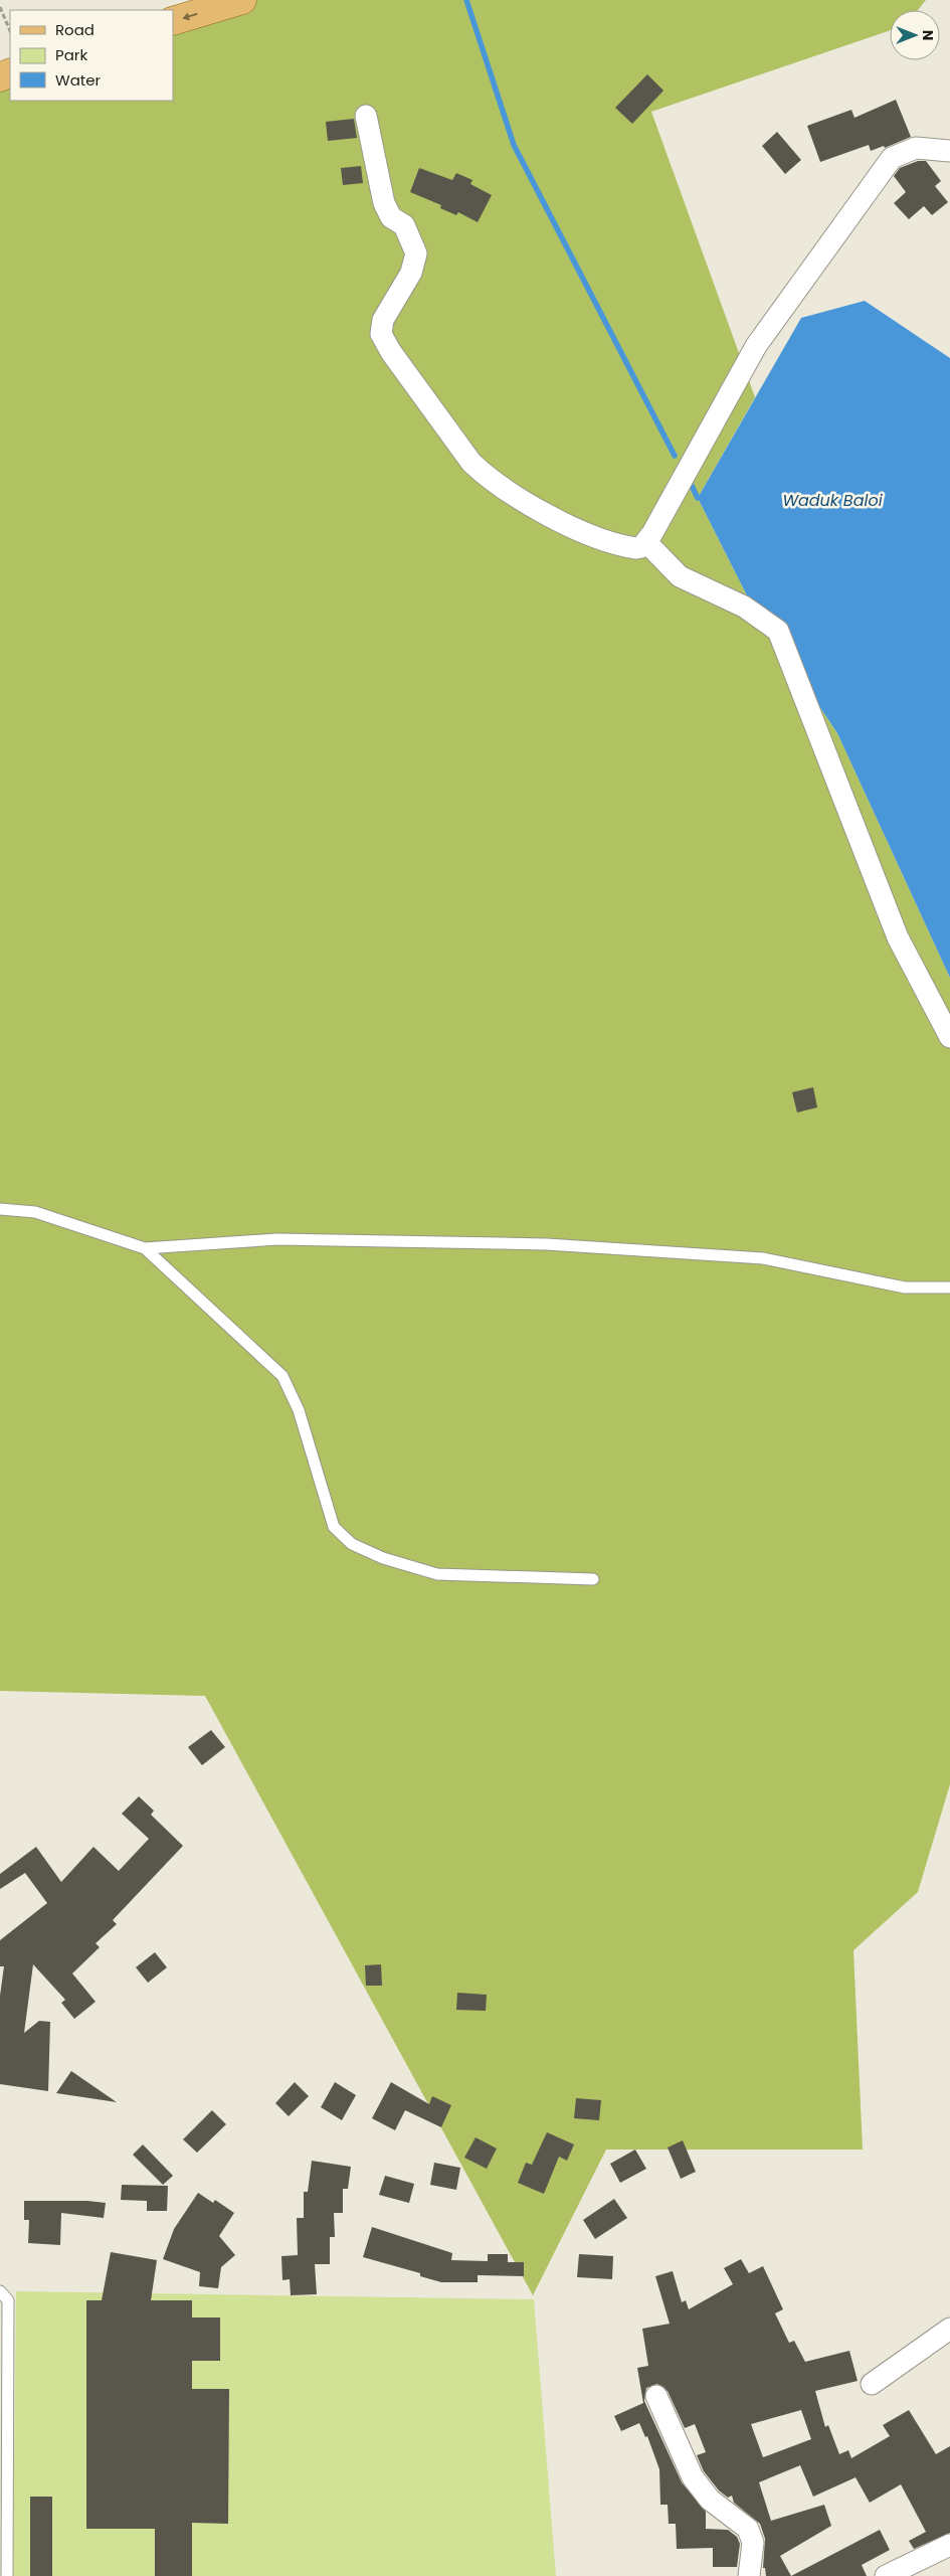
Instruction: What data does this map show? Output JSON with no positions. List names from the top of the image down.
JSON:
{
  "water": ["Waduk Baloi"],
  "legend": ["Road", "Park", "Water"],
  "north": "right"
}
